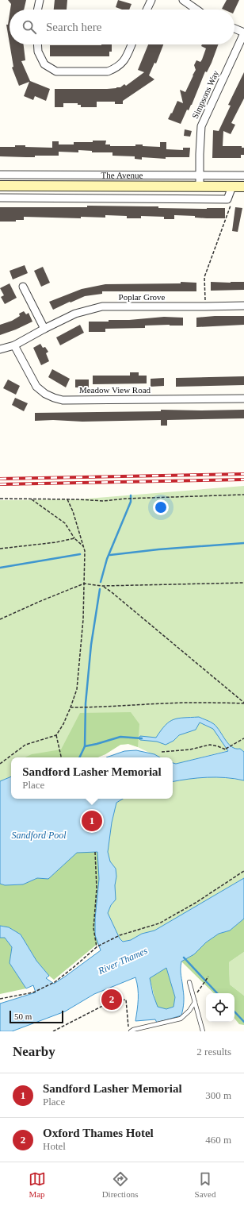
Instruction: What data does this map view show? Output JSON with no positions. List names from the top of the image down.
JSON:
{
  "streets": {
    "street": [
      "Simpsons Way",
      "The Avenue",
      "Poplar Grove",
      "Meadow View Road"
    ]
  },
  "crossings": [
    ["Simpsons Way", "The Avenue"],
    ["Poplar Grove", "Meadow View Road"]
  ],
  "water": ["Sandford Pool", "River Thames"],
  "scale_bar": "50 m",
  "page": {
    "search": "Search here",
    "popup": ["Sandford Lasher Memorial", "Place"],
    "pins": ["1", "2"],
    "scale": "50 m",
    "heading": ["Nearby", "2 results"],
    "list": [
      {
        "mark": "1",
        "name": "Sandford Lasher Memorial",
        "note": "Place",
        "value": "300 m"
      },
      {
        "mark": "2",
        "name": "Oxford Thames Hotel",
        "note": "Hotel",
        "value": "460 m"
      }
    ],
    "nav": ["Map", "Directions", "Saved"]
  }
}
